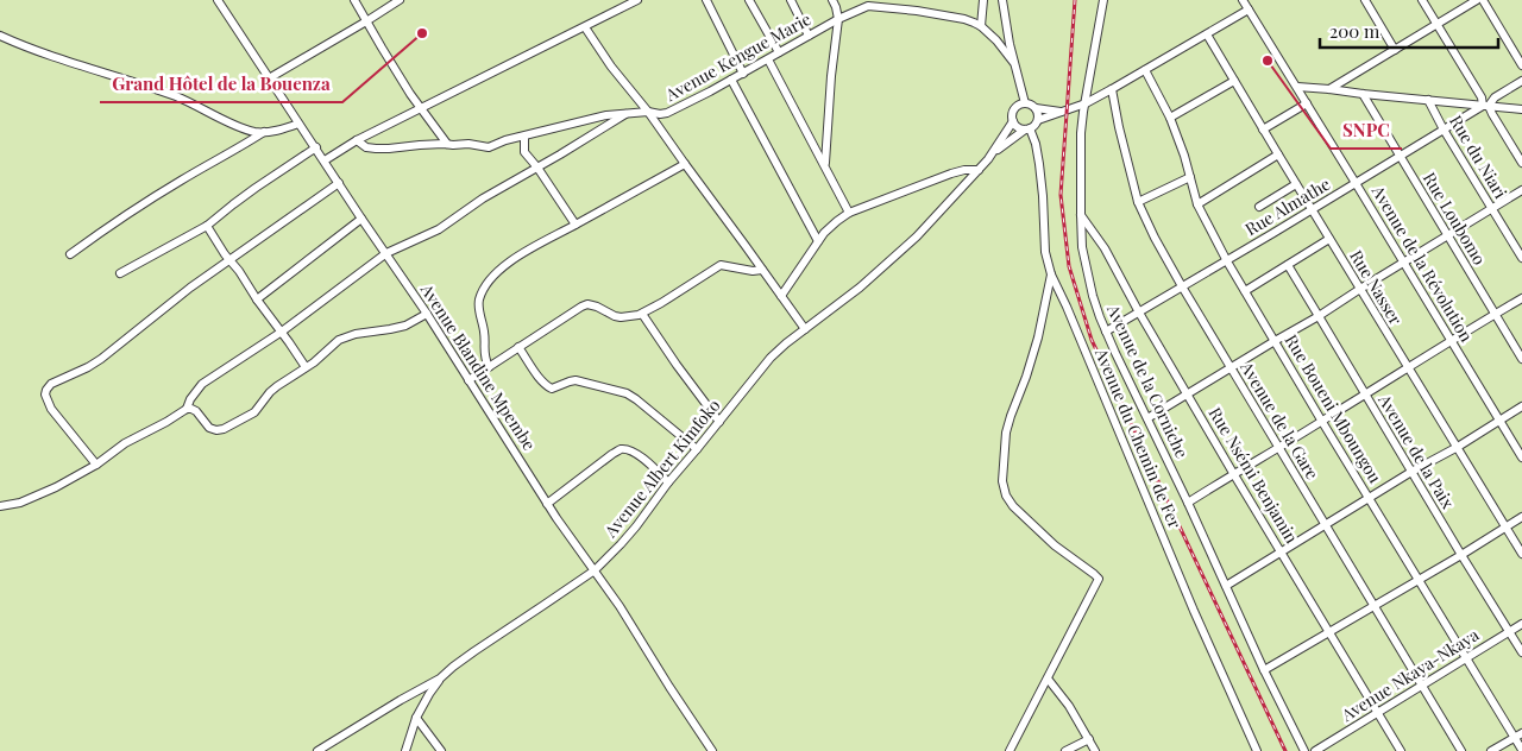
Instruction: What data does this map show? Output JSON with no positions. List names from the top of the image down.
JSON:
{
  "streets": {
    "street": [
      "Avenue Kengue Marie",
      "Rue du Niari",
      "Rue Almathe",
      "Rue Loubomo",
      "Avenue de la Révolution",
      "Rue Nasser",
      "Avenue Blandine Mpembe",
      "Avenue de la Corniche",
      "Rue Boueni Mboungou",
      "Avenue de la Gare",
      "Avenue du Chemin de Fer",
      "Avenue de la Paix",
      "Avenue Albert Kimfoko",
      "Rue Nsémi Benjamin",
      "Avenue Nkaya-Nkaya"
    ]
  },
  "crossings": [
    ["Avenue Kengue Marie", "Avenue Albert Kimfoko"],
    ["Rue du Niari", "Rue Almathe"],
    ["Rue Almathe", "Rue Loubomo"],
    ["Rue Almathe", "Avenue de la Révolution"],
    ["Rue Almathe", "Rue Nasser"],
    ["Rue Almathe", "Avenue de la Corniche"],
    ["Rue Almathe", "Rue Boueni Mboungou"],
    ["Rue Almathe", "Avenue de la Gare"],
    ["Rue Almathe", "Rue Nsémi Benjamin"],
    ["Avenue Blandine Mpembe", "Avenue Albert Kimfoko"],
    ["Avenue de la Corniche", "Rue Nsémi Benjamin"],
    ["Rue Boueni Mboungou", "Avenue Nkaya-Nkaya"],
    ["Avenue de la Gare", "Avenue Nkaya-Nkaya"],
    ["Avenue du Chemin de Fer", "Avenue Albert Kimfoko"],
    ["Avenue de la Paix", "Avenue Nkaya-Nkaya"],
    ["Rue Nsémi Benjamin", "Avenue Nkaya-Nkaya"]
  ],
  "places": ["Grand Hôtel de la Bouenza", "SNPC"],
  "scale_bar": "200 m"
}
